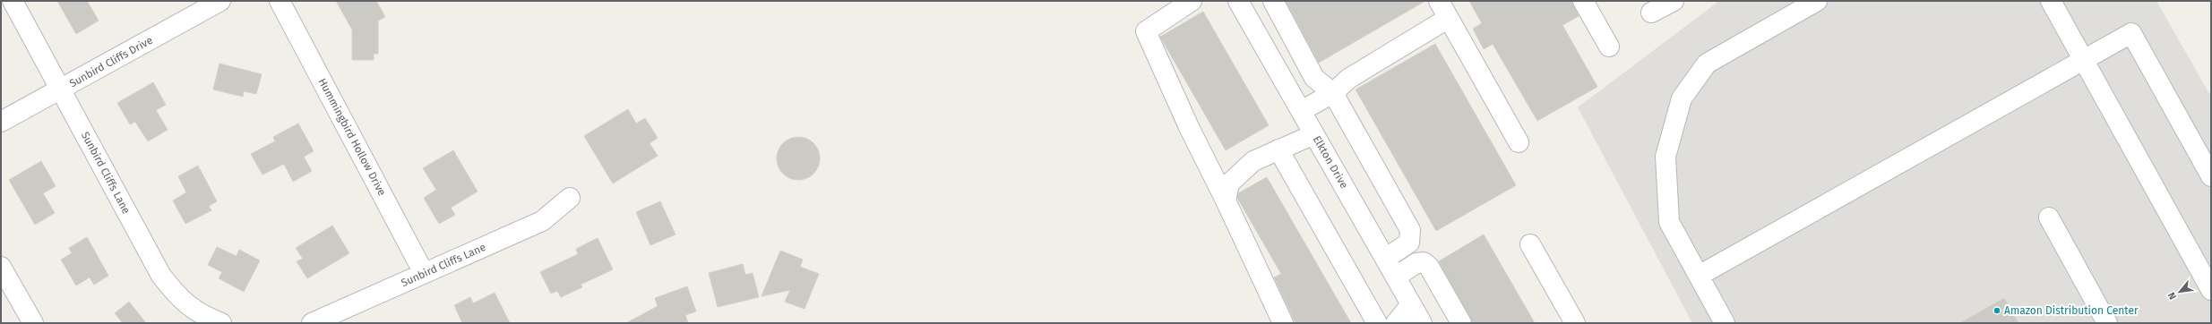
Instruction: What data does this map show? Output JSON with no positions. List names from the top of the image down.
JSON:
{
  "streets": {
    "street": [
      "Sunbird Cliffs Drive",
      "Hummingbird Hollow Drive",
      "Elkton Drive",
      "Sunbird Cliffs Lane"
    ]
  },
  "crossings": [
    ["Sunbird Cliffs Drive", "Sunbird Cliffs Lane"],
    ["Hummingbird Hollow Drive", "Sunbird Cliffs Lane"]
  ],
  "places": ["Amazon Distribution Center"],
  "north": "bottom left"
}
